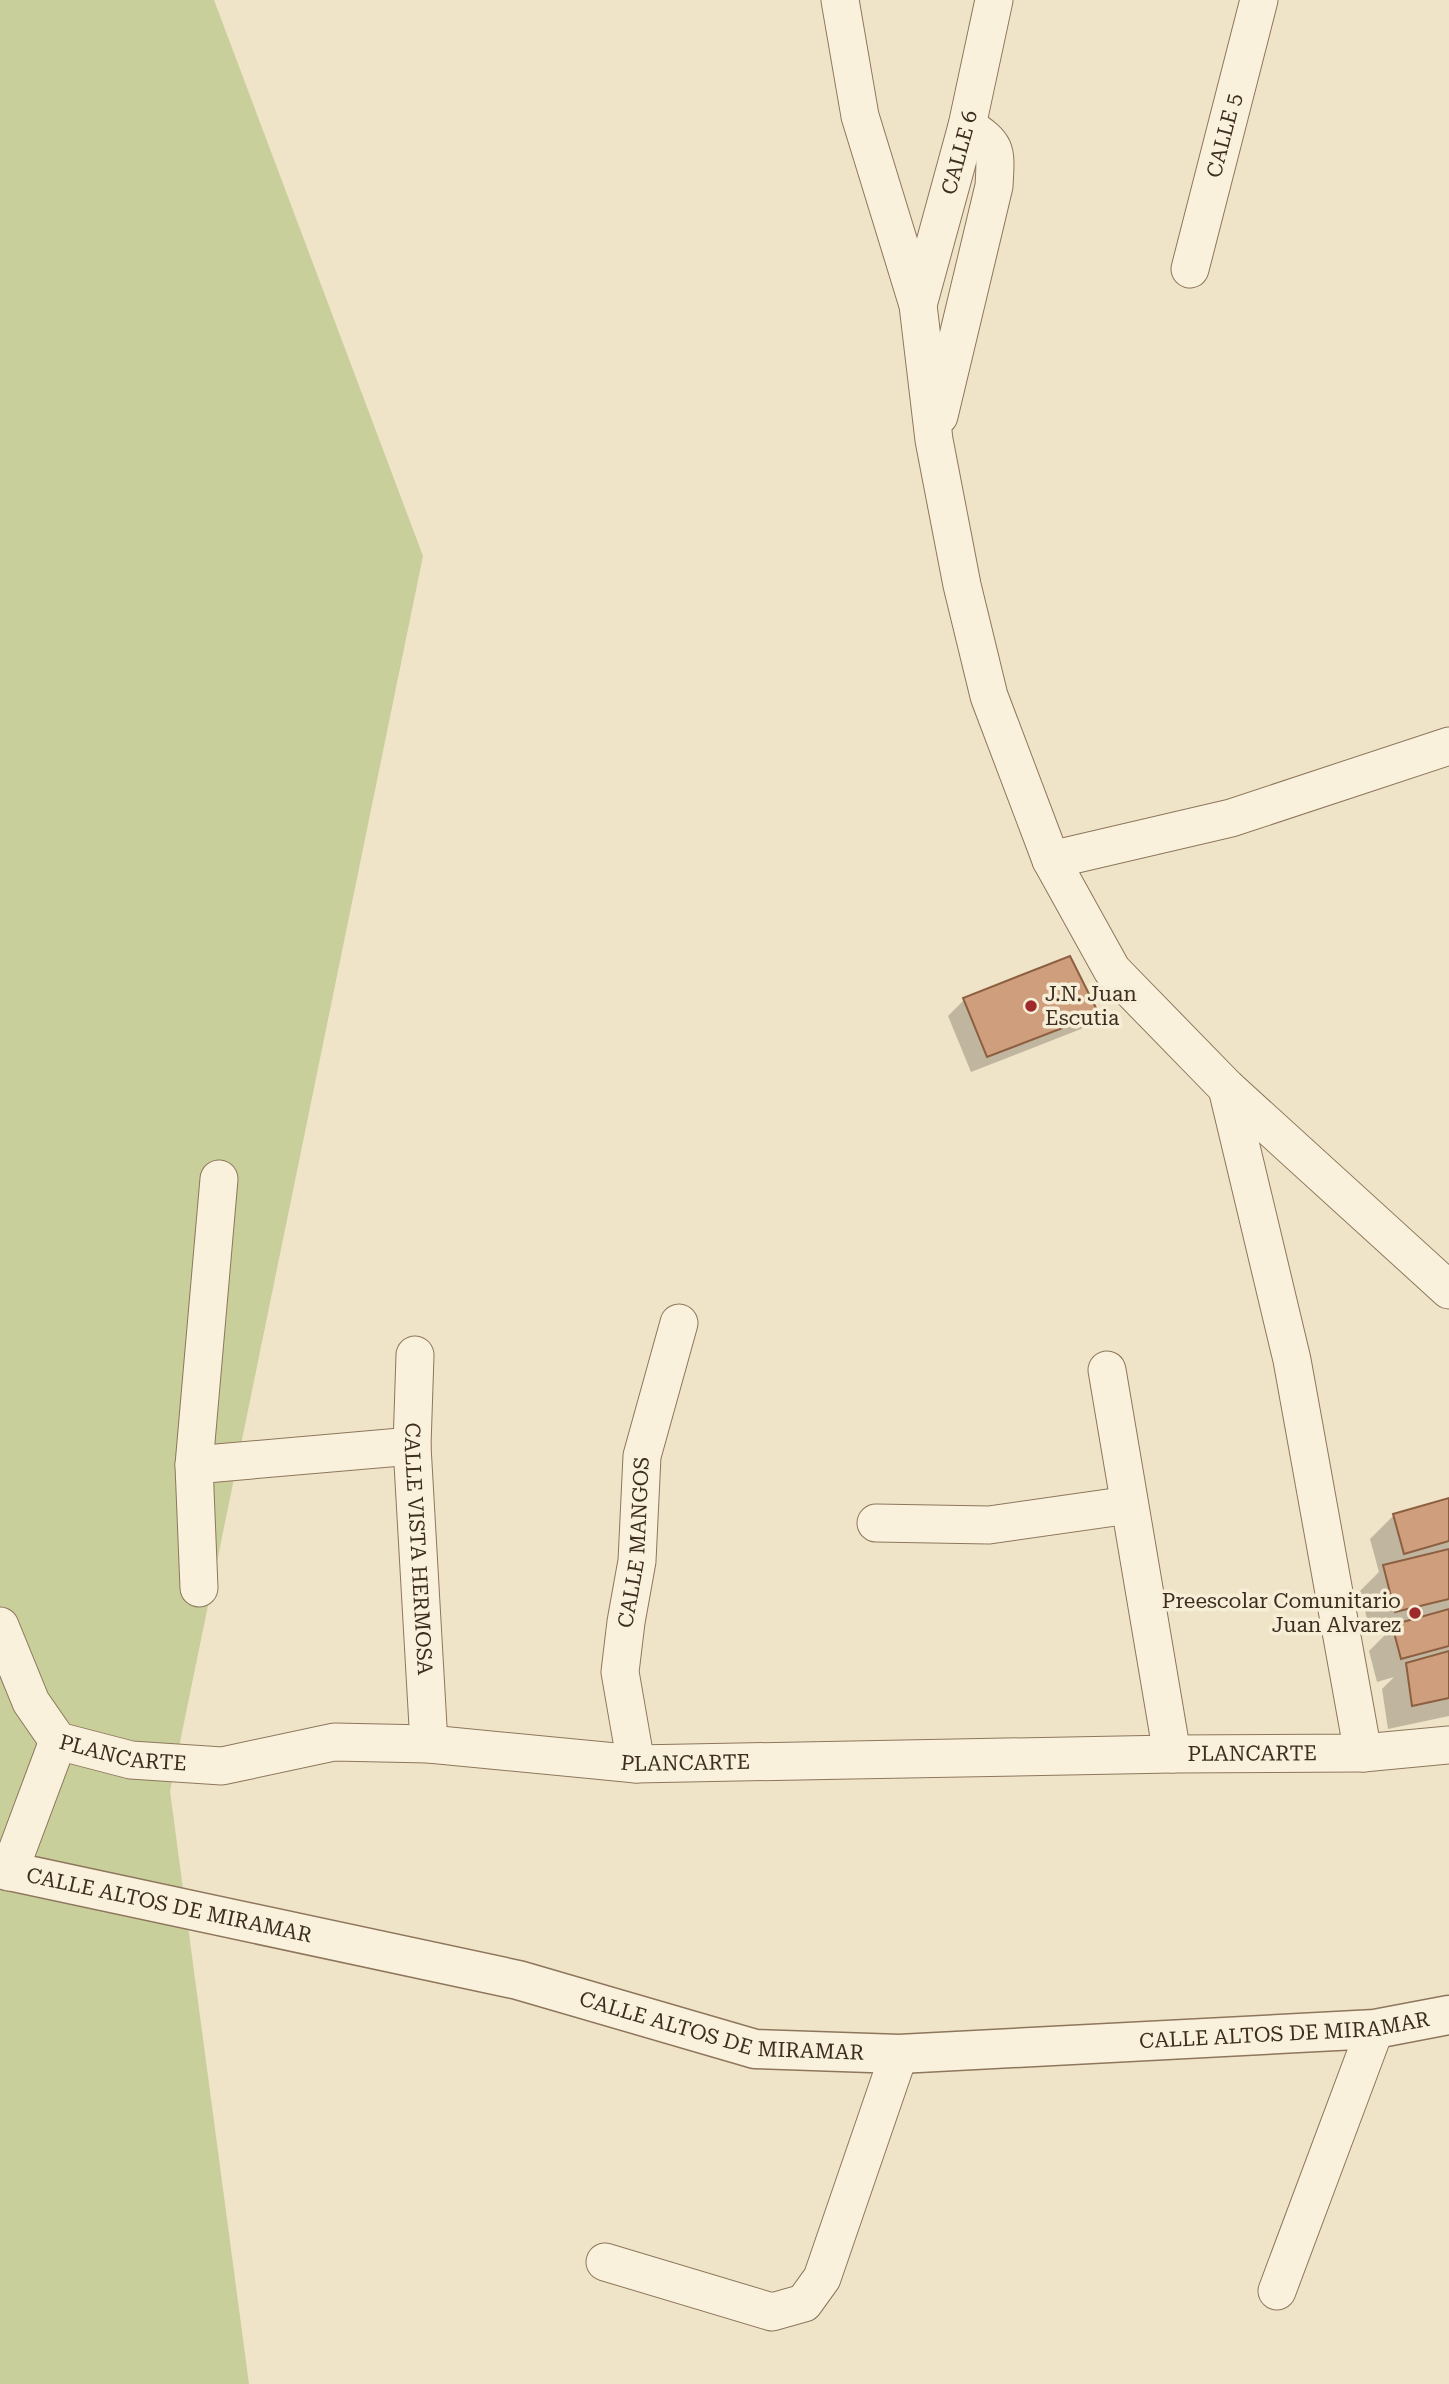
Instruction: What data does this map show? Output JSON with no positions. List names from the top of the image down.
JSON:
{
  "streets": {
    "street": [
      "CALLE 5",
      "CALLE 6",
      "CALLE MANGOS",
      "CALLE VISTA HERMOSA",
      "PLANCARTE",
      "CALLE ALTOS DE MIRAMAR"
    ]
  },
  "crossings": [
    ["CALLE MANGOS", "PLANCARTE"],
    ["CALLE VISTA HERMOSA", "PLANCARTE"]
  ],
  "places": ["J.N. Juan Escutia", "Preescolar Comunitario Juan Alvarez"]
}
